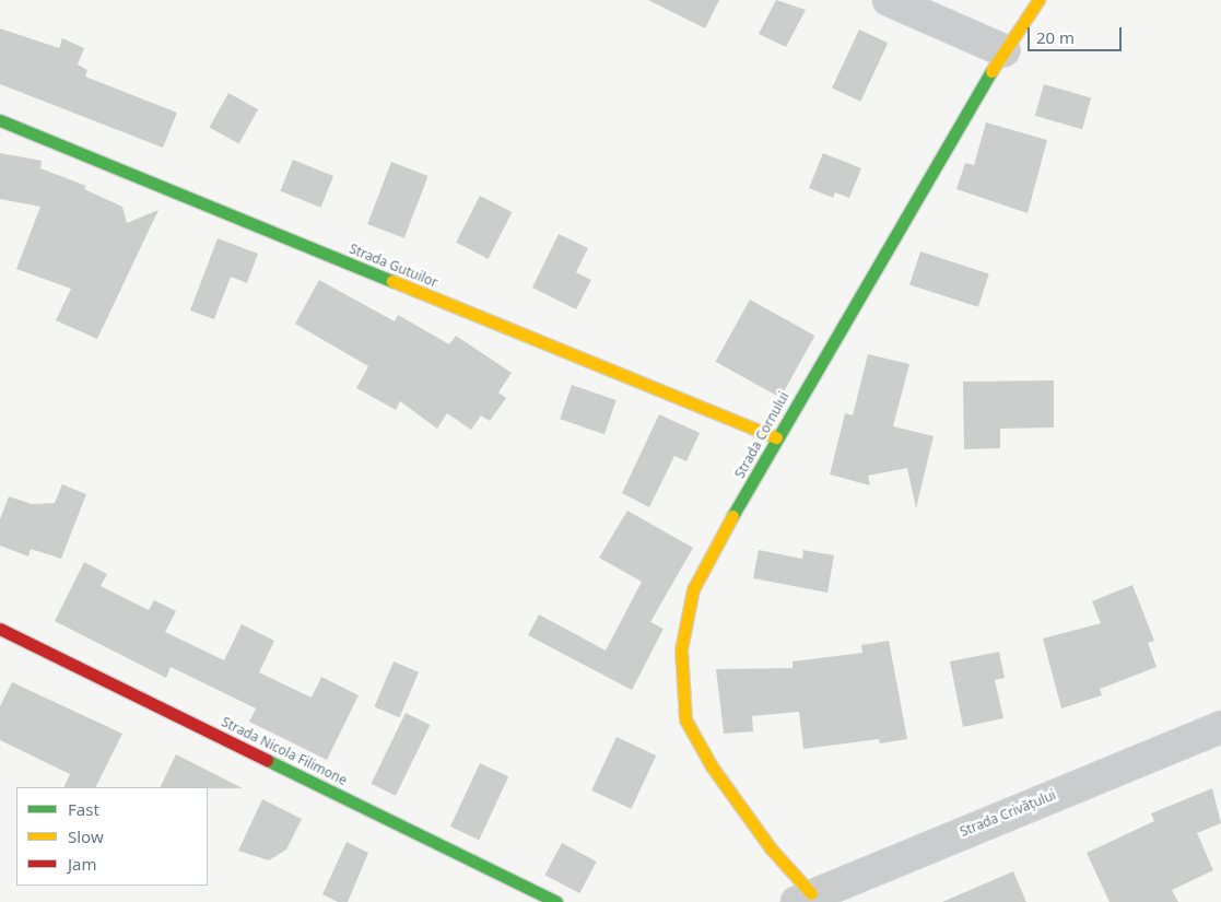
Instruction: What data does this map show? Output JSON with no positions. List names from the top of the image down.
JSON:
{
  "streets": {
    "street": [
      "Strada Gutuilor",
      "Strada Cornului",
      "Strada Nicola Filimone",
      "Strada Crivățului"
    ]
  },
  "crossings": [
    ["Strada Gutuilor", "Strada Cornului"],
    ["Strada Cornului", "Strada Crivățului"]
  ],
  "legend": ["Fast", "Slow", "Jam"],
  "scale_bar": "20 m"
}
